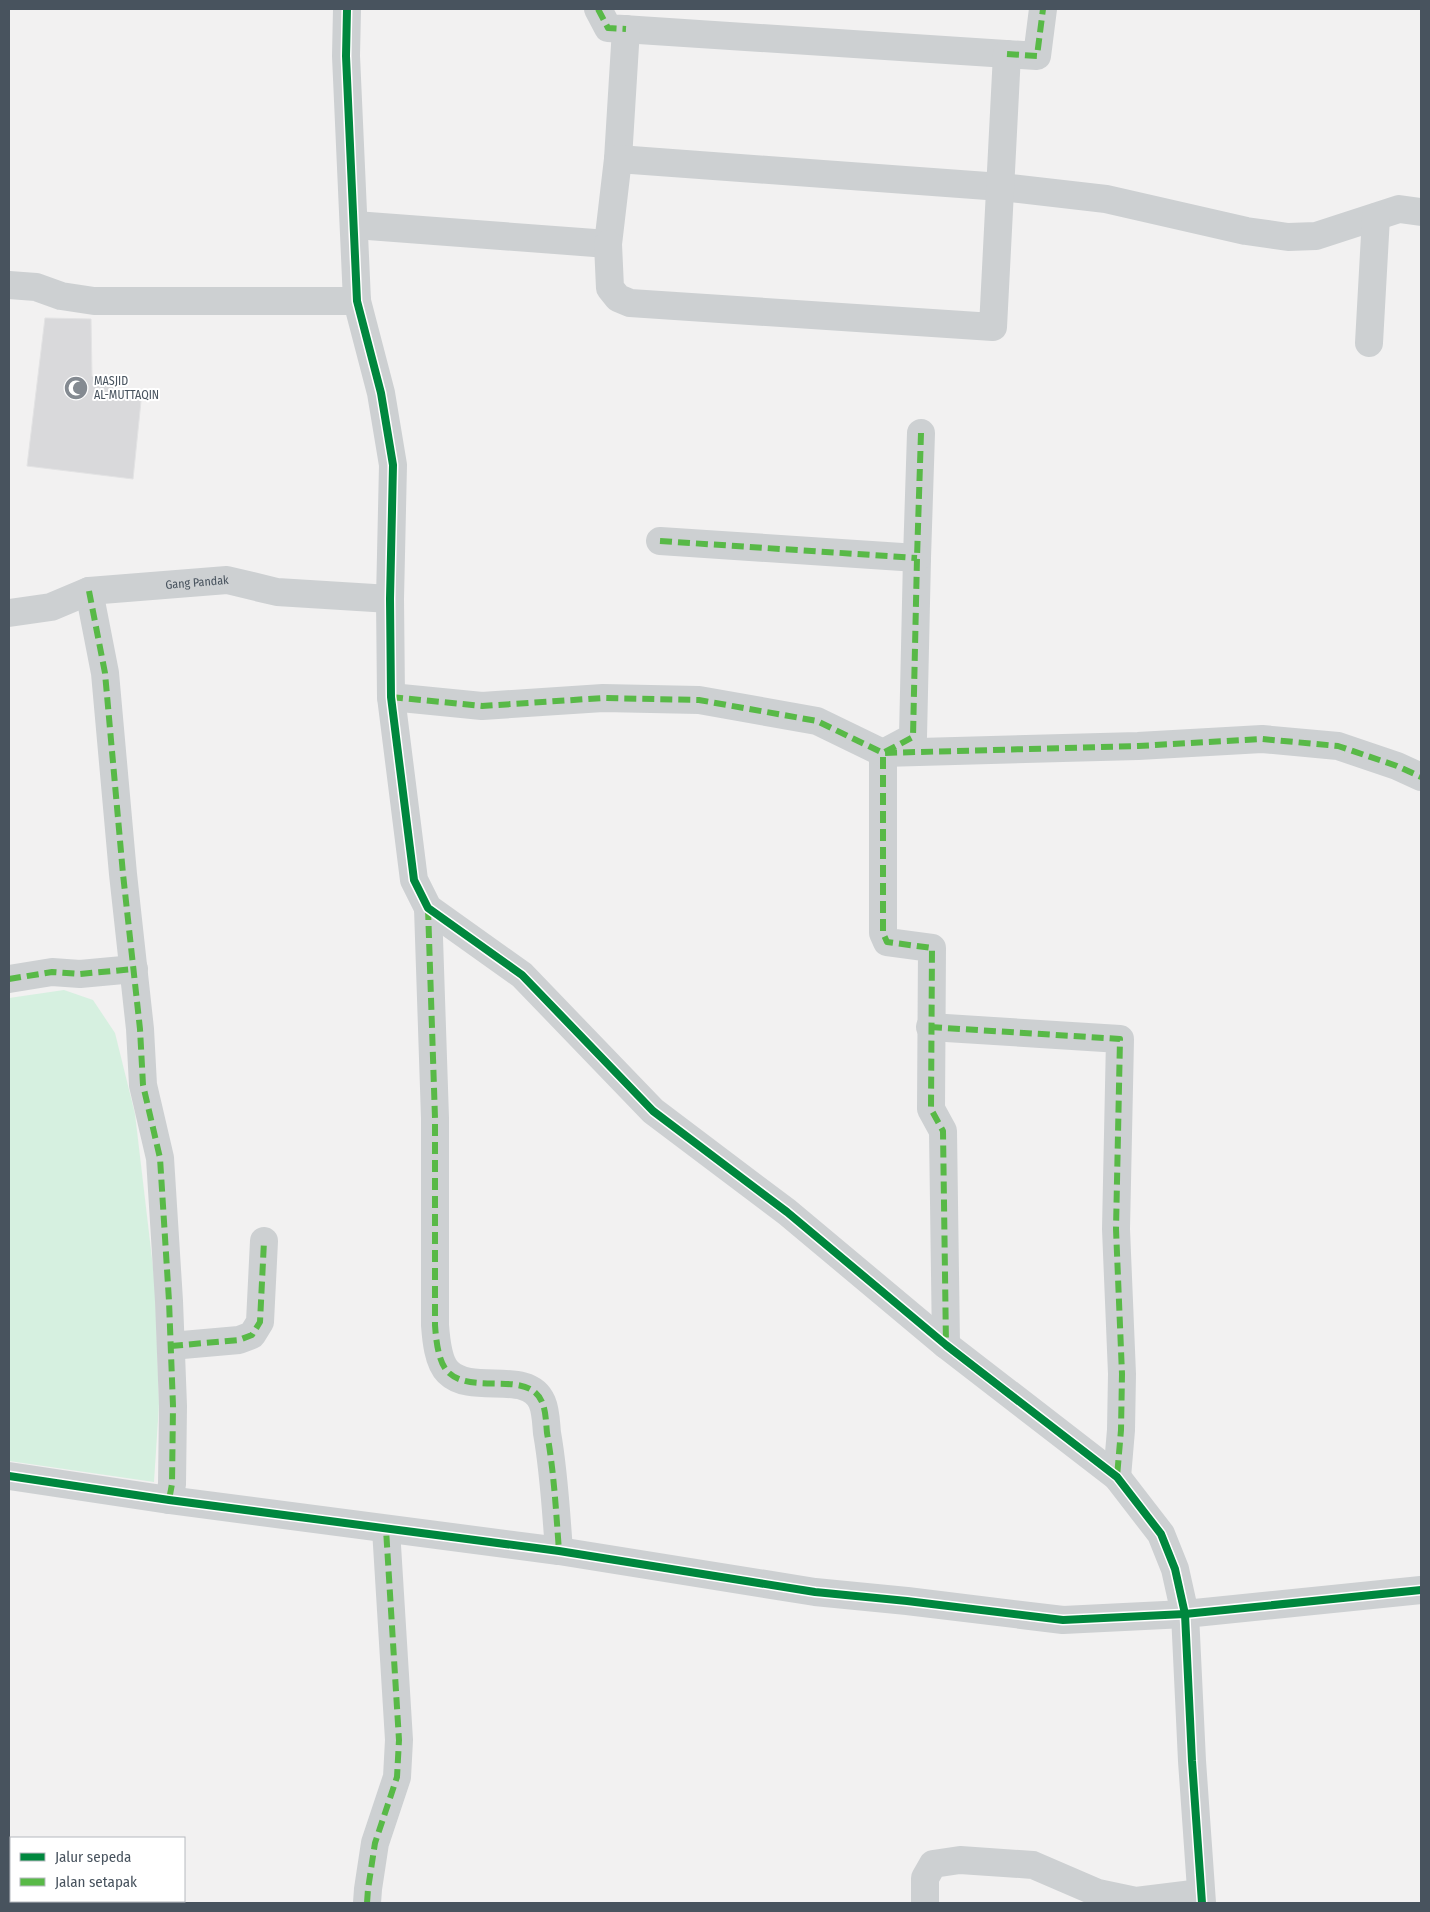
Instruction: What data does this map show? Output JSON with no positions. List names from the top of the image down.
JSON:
{
  "streets": {
    "street": ["Gang Pandak"]
  },
  "places": {
    "mosque": ["MASJID AL-MUTTAQIN"]
  },
  "legend": ["Jalur sepeda", "Jalan setapak"]
}
